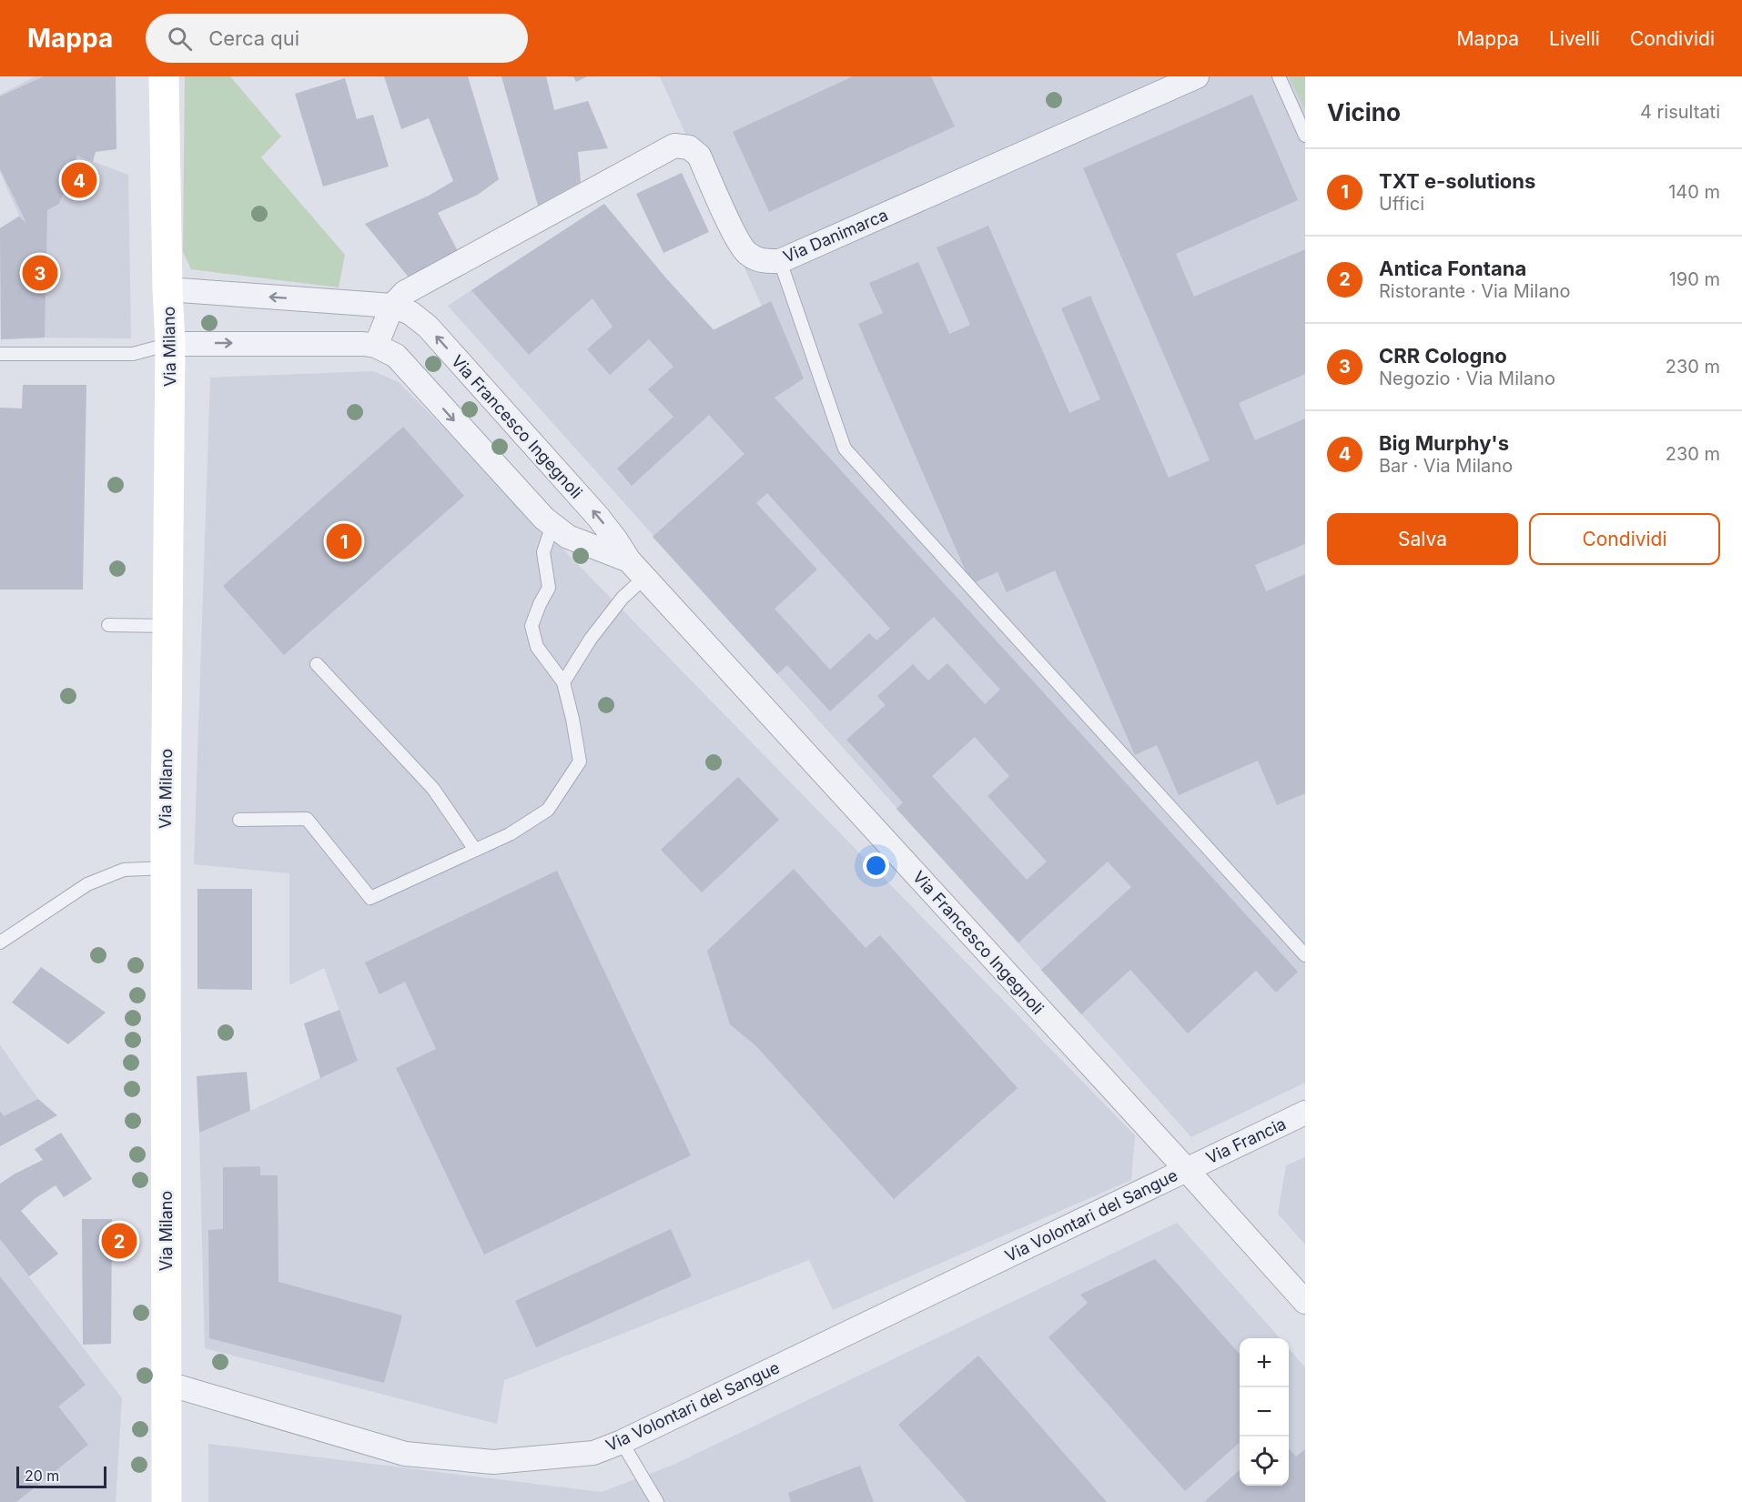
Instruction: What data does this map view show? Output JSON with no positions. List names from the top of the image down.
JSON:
{
  "streets": {
    "main road": ["Via Milano"],
    "street": [
      "Via Danimarca",
      "Via Francesco Ingegnoli",
      "Via Francia",
      "Via Volontari del Sangue"
    ]
  },
  "crossings": [
    ["Via Danimarca", "Via Francesco Ingegnoli"],
    ["Via Milano", "Via Francesco Ingegnoli"],
    ["Via Milano", "Via Volontari del Sangue"],
    ["Via Francesco Ingegnoli", "Via Francia"],
    ["Via Francesco Ingegnoli", "Via Volontari del Sangue"],
    ["Via Francia", "Via Volontari del Sangue"]
  ],
  "scale_bar": "20 m",
  "page": {
    "header": "Mappa",
    "search": "Cerca qui",
    "nav": ["Mappa", "Livelli", "Condividi"],
    "heading": ["Vicino", "4 risultati"],
    "list": [
      {
        "mark": "1",
        "name": "TXT e-solutions",
        "note": "Uffici",
        "value": "140 m"
      },
      {
        "mark": "2",
        "name": "Antica Fontana",
        "note": "Ristorante · Via Milano",
        "value": "190 m"
      },
      {
        "mark": "3",
        "name": "CRR Cologno",
        "note": "Negozio · Via Milano",
        "value": "230 m"
      },
      {
        "mark": "4",
        "name": "Big Murphy's",
        "note": "Bar · Via Milano",
        "value": "230 m"
      }
    ],
    "pins": [
      "4",
      "3",
      "1",
      "2"
    ],
    "buttons": ["Salva", "Condividi"],
    "map_buttons": ["+", "−"],
    "scale": "20 m"
  }
}
